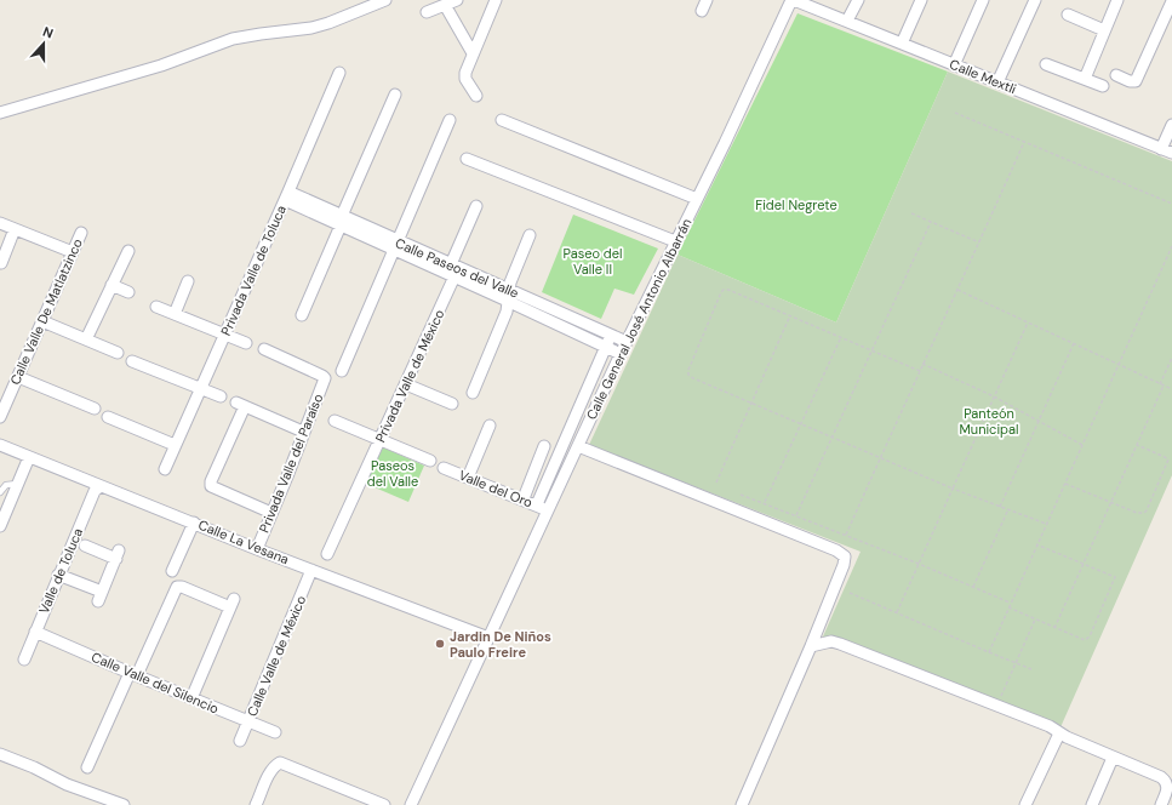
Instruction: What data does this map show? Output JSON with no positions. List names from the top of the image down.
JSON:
{
  "streets": {
    "street": [
      "Calle Mextli",
      "Calle Paseos del Valle",
      "Privada Valle de Toluca",
      "Calle Valle De Matlatzinco",
      "Calle General José Antonio Albarrán",
      "Privada Valle de México",
      "Privada Valle del Paraíso",
      "Valle del Oro",
      "Calle La Vesana",
      "Valle de Toluca",
      "Calle Valle de México",
      "Calle Valle del Silencio"
    ]
  },
  "crossings": [
    ["Calle Mextli", "Calle General José Antonio Albarrán"],
    ["Calle Paseos del Valle", "Privada Valle de Toluca"],
    ["Calle Paseos del Valle", "Calle General José Antonio Albarrán"],
    ["Calle Paseos del Valle", "Privada Valle de México"],
    ["Calle General José Antonio Albarrán", "Valle del Oro"],
    ["Calle General José Antonio Albarrán", "Calle La Vesana"],
    ["Privada Valle del Paraíso", "Calle La Vesana"],
    ["Calle La Vesana", "Valle de Toluca"],
    ["Calle La Vesana", "Calle Valle de México"],
    ["Valle de Toluca", "Calle Valle del Silencio"],
    ["Calle Valle de México", "Calle Valle del Silencio"]
  ],
  "parks": [
    "Fidel Negrete",
    "Paseo del Valle II",
    "Panteón Municipal",
    "Paseos del Valle"
  ],
  "places": ["Jardin De Niños Paulo Freire"],
  "north": "top"
}
